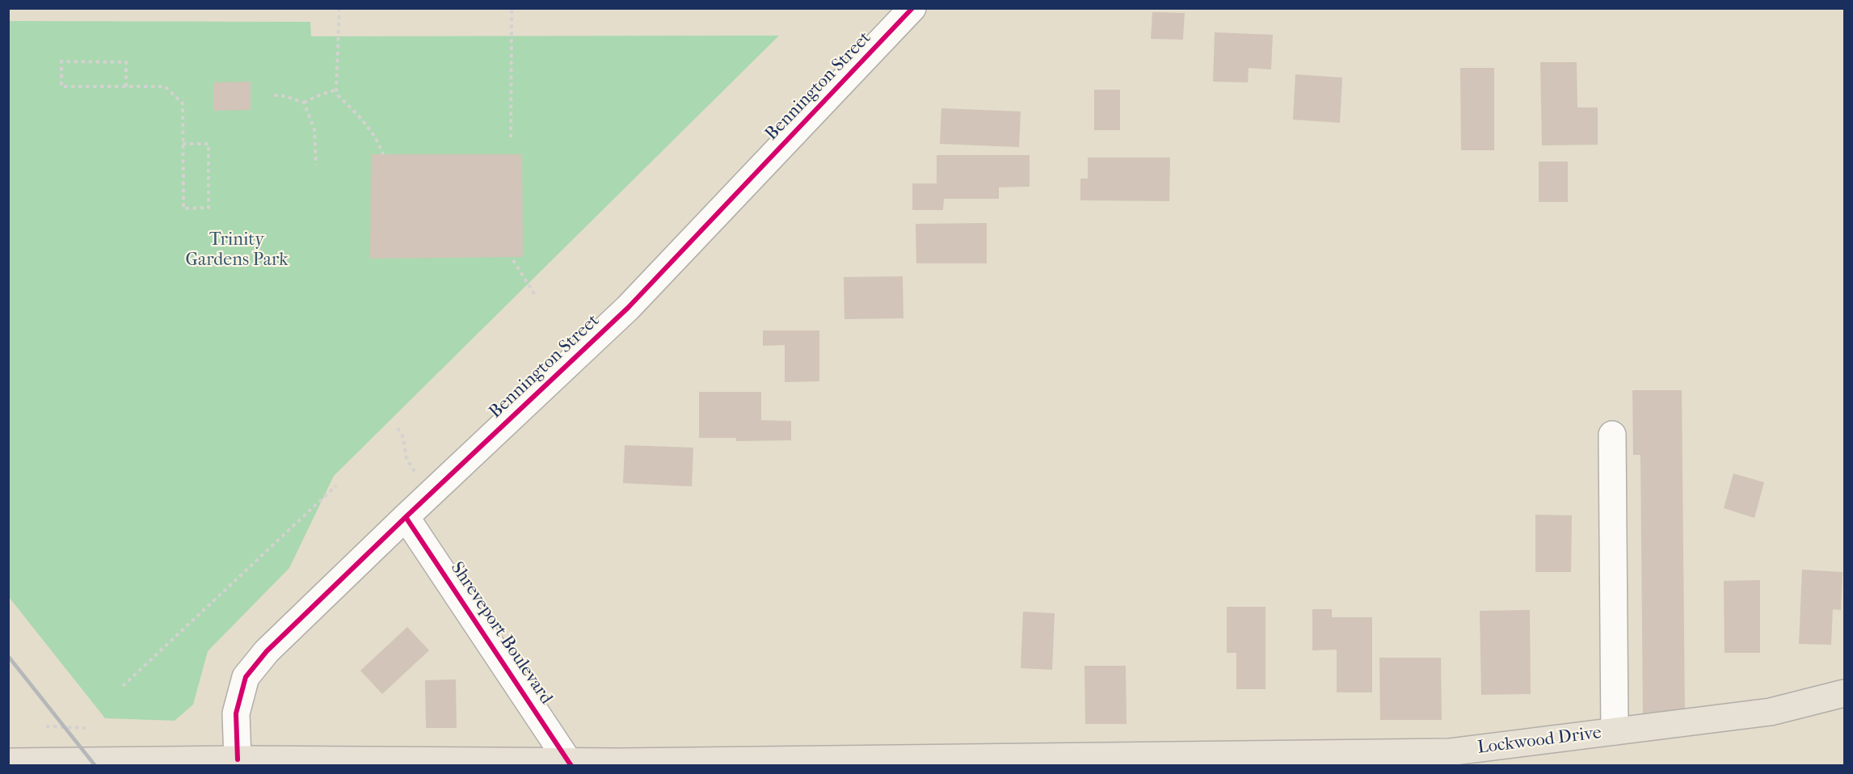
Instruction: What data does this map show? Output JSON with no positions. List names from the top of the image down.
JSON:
{
  "streets": {
    "main road": ["Lockwood Drive"],
    "street": ["Bennington Street", "Shreveport Boulevard"]
  },
  "crossings": [
    ["Bennington Street", "Shreveport Boulevard"],
    ["Bennington Street", "Lockwood Drive"],
    ["Shreveport Boulevard", "Lockwood Drive"]
  ],
  "parks": ["Trinity Gardens Park"]
}
